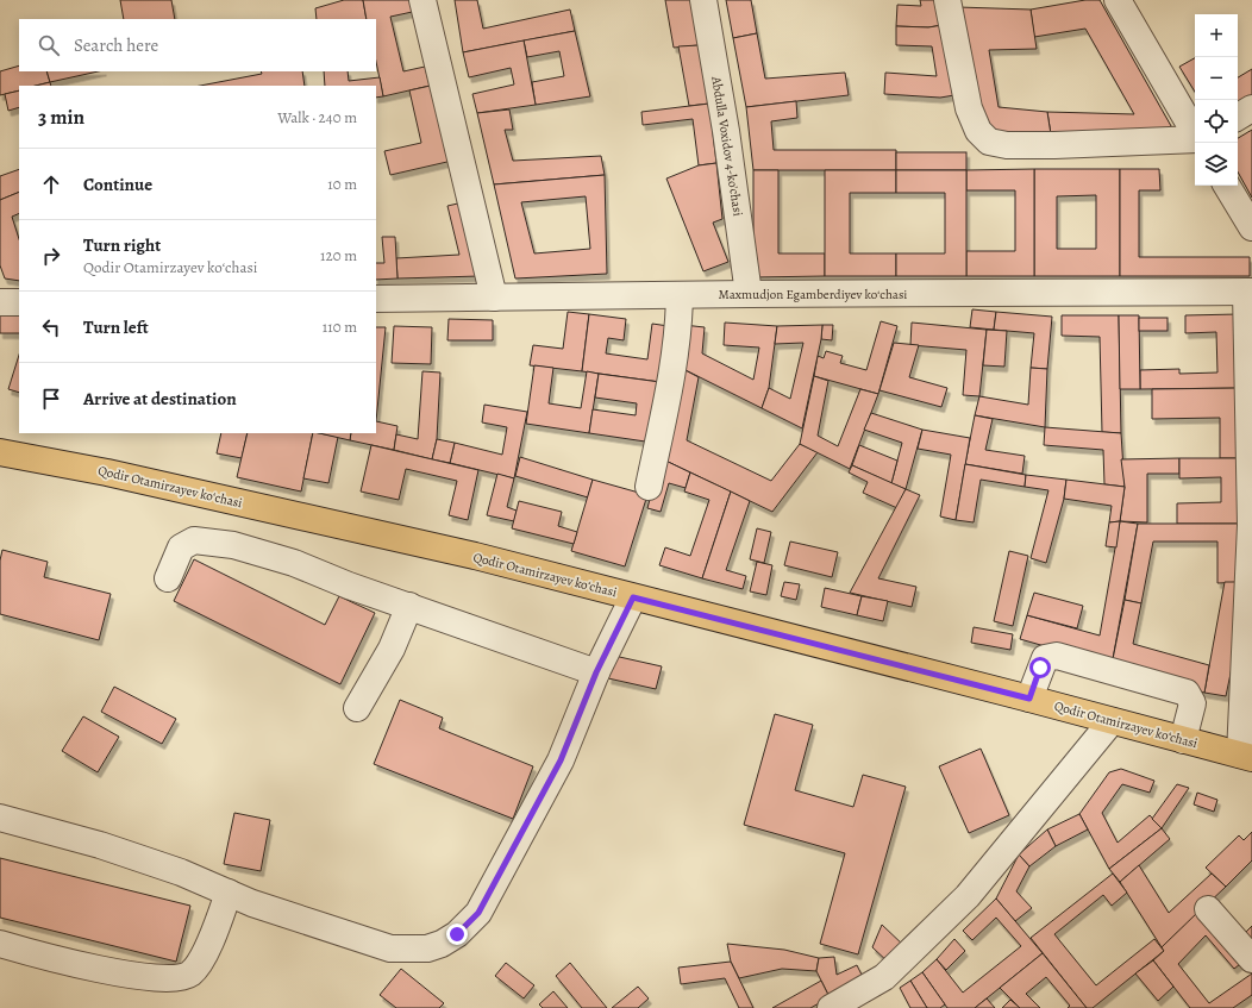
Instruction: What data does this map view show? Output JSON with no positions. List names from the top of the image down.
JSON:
{
  "streets": {
    "main road": ["Qodir Otamirzayev koʻchasi"],
    "street": ["Abdulla Voxidov 4-ko'chasi", "Maxmudjon Egamberdiyev koʻchasi"]
  },
  "crossings": [
    ["Abdulla Voxidov 4-ko'chasi", "Maxmudjon Egamberdiyev koʻchasi"]
  ],
  "page": {
    "map_buttons": ["+", "−"],
    "search": "Search here",
    "heading": ["3 min", "Walk · 240 m"],
    "list": [
      ["Continue", "10 m"],
      ["Turn right", "Qodir Otamirzayev koʻchasi", "120 m"],
      ["Turn left", "110 m"],
      "Arrive at destination"
    ]
  }
}
